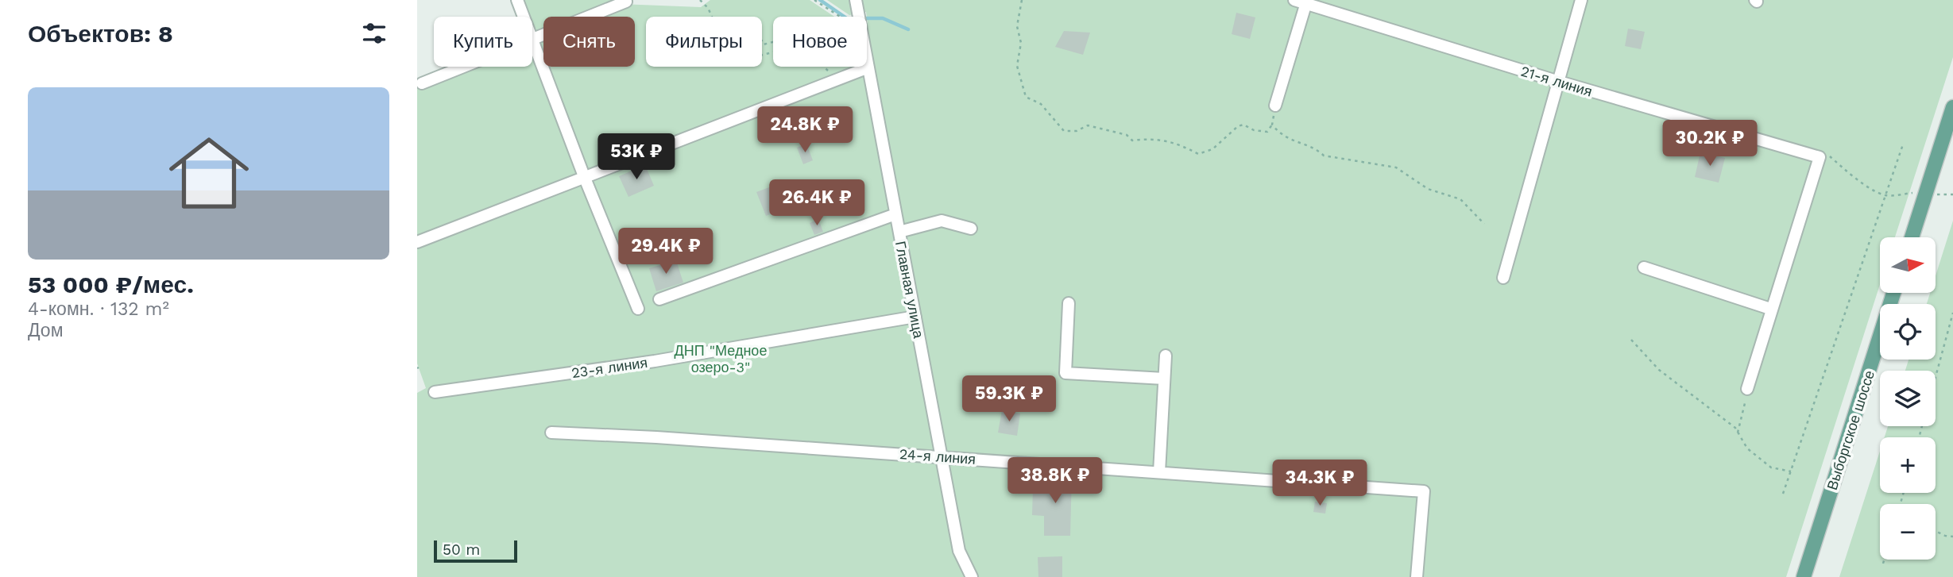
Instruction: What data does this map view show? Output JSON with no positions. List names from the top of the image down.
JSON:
{
  "streets": {
    "main road": ["Выборгское шоссе"],
    "street": [
      "21-я линия",
      "Главная улица",
      "23-я линия",
      "24-я линия"
    ]
  },
  "crossings": [
    ["Главная улица", "23-я линия"],
    ["Главная улица", "24-я линия"]
  ],
  "parks": ["ДНП \"Медное озеро-3\""],
  "scale_bar": "50 m",
  "north": "right",
  "page": {
    "heading": "Объектов: 8",
    "chip": [
      "Купить",
      "Снять",
      "Фильтры",
      "Новое"
    ],
    "list": [
      {
        "name": "53 000 ₽/мес.",
        "note": "4-комн. · 132 m² · Дом"
      }
    ],
    "price": [
      "24.8K ₽",
      "30.2K ₽",
      "53K ₽",
      "26.4K ₽",
      "29.4K ₽",
      "59.3K ₽",
      "38.8K ₽",
      "34.3K ₽"
    ],
    "map_buttons": ["+", "−"],
    "scale": "50 m"
  }
}
